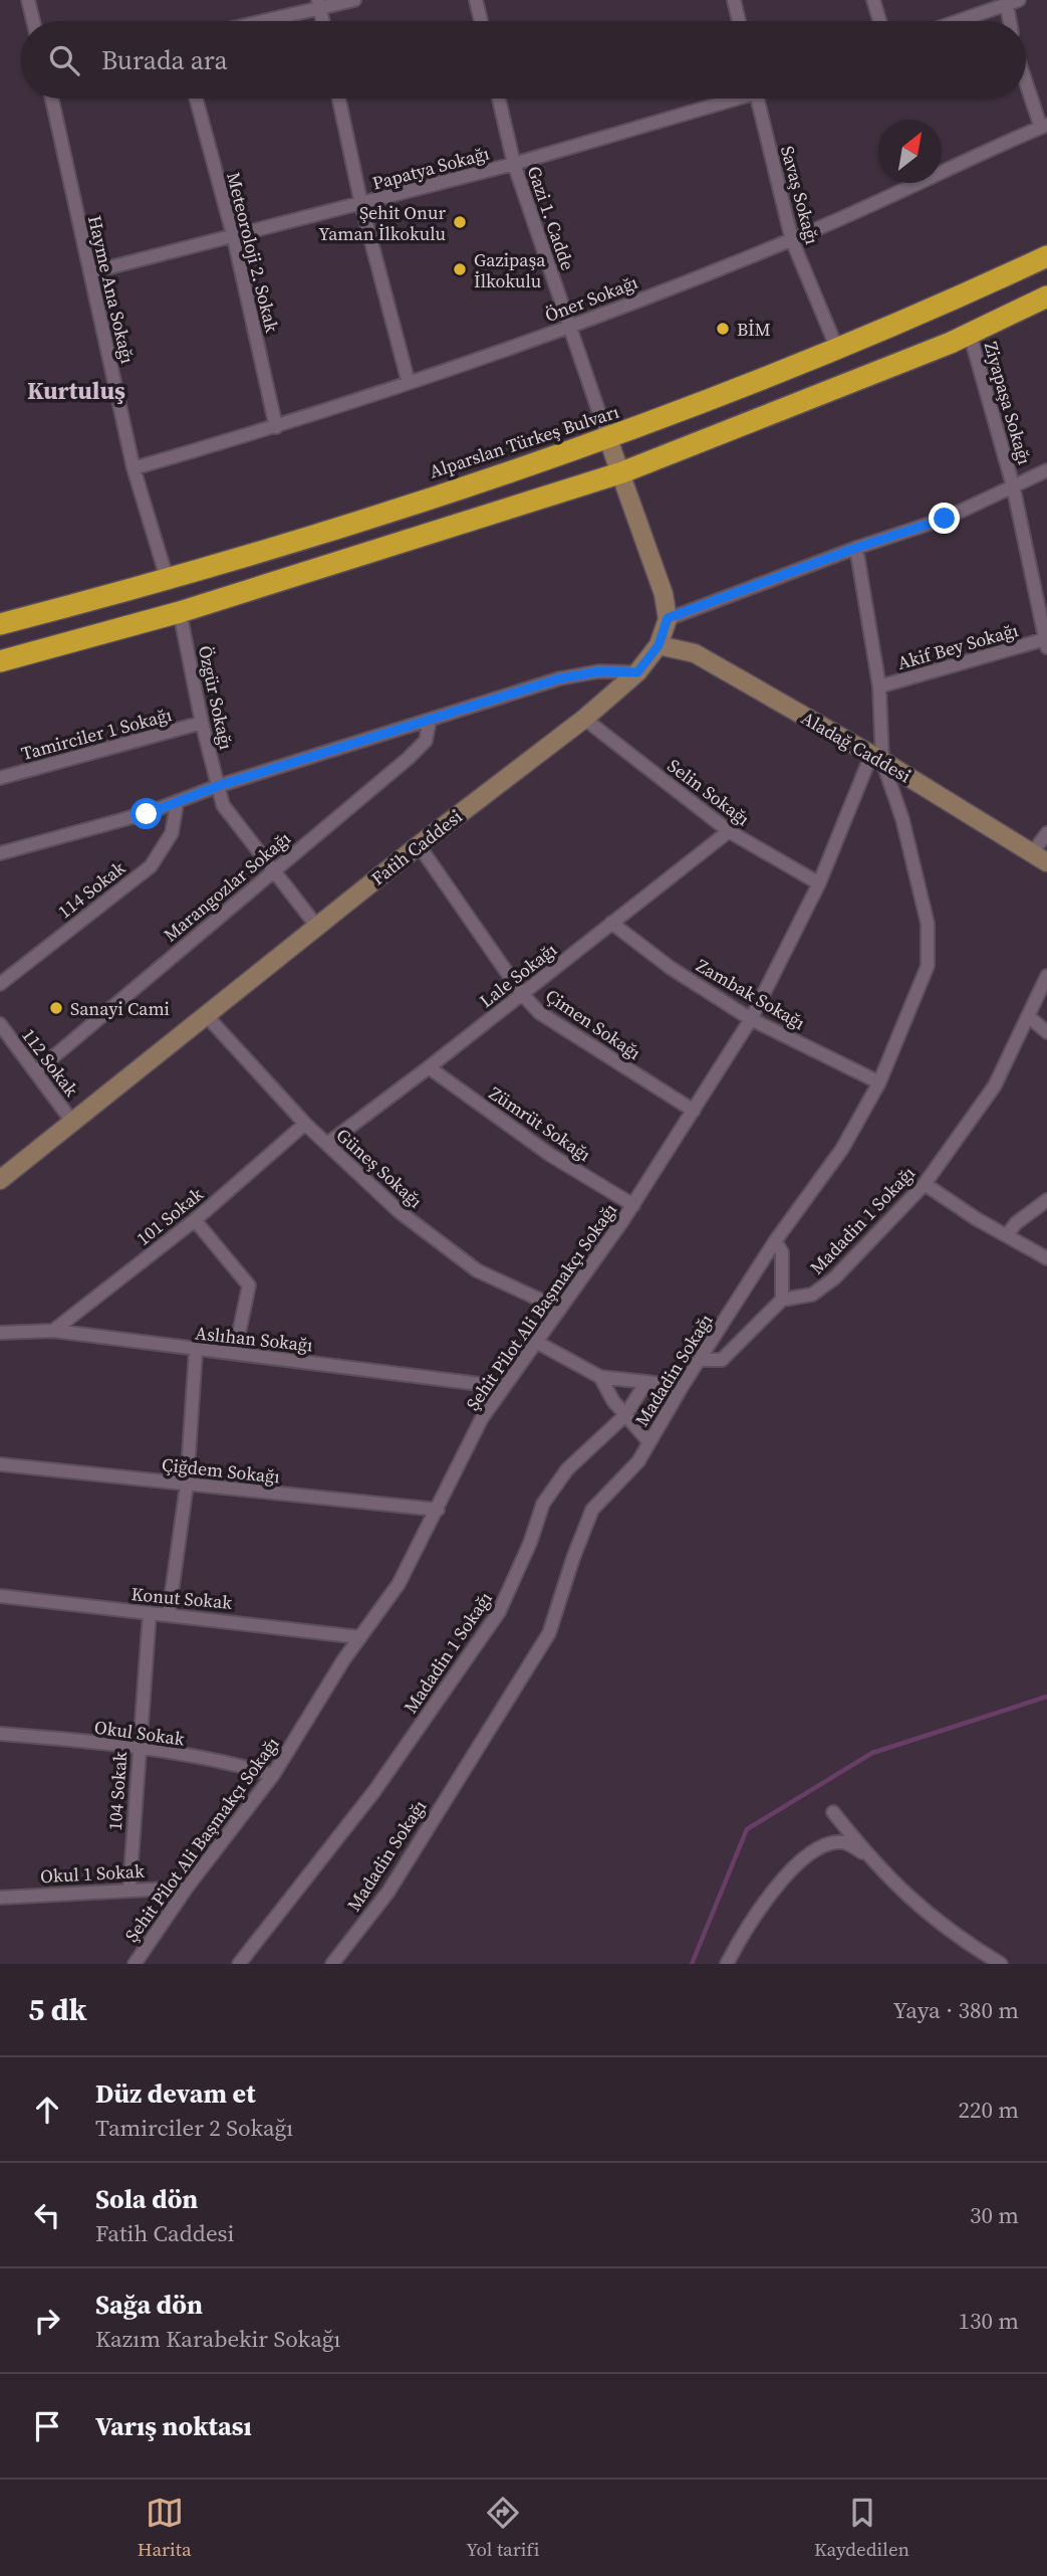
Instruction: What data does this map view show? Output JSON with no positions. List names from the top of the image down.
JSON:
{
  "streets": {
    "highway": ["Alparslan Türkeş Bulvarı"],
    "main road": ["Aladağ Caddesi", "Fatih Caddesi"],
    "street": [
      "Papatya Sokağı",
      "Savaş Sokağı",
      "Gazi 1. Cadde",
      "Meteoroloji 2. Sokak",
      "Hayme Ana Sokağı",
      "Öner Sokağı",
      "Ziyapaşa Sokağı",
      "Akif Bey Sokağı",
      "Özgür Sokağı",
      "Tamirciler 1 Sokağı",
      "Selin Sokağı",
      "Marangozlar Sokağı",
      "114 Sokak",
      "Lale Sokağı",
      "Zambak Sokağı",
      "Çimen Sokağı",
      "112 Sokak",
      "Zümrüt Sokağı",
      "Güneş Sokağı",
      "101 Sokak",
      "Madadin 1 Sokağı",
      "Şehit Pilot Ali Başmakçı Sokağı",
      "Aslıhan Sokağı",
      "Madadin Sokağı",
      "Çiğdem Sokağı",
      "Konut Sokak",
      "Okul Sokak",
      "104 Sokak",
      "Okul 1 Sokak"
    ]
  },
  "crossings": [
    ["Papatya Sokağı", "Gazi 1. Cadde"],
    ["Papatya Sokağı", "Meteoroloji 2. Sokak"],
    ["Papatya Sokağı", "Hayme Ana Sokağı"],
    ["Savaş Sokağı", "Öner Sokağı"],
    ["Savaş Sokağı", "Alparslan Türkeş Bulvarı"],
    ["Gazi 1. Cadde", "Öner Sokağı"],
    ["Gazi 1. Cadde", "Alparslan Türkeş Bulvarı"],
    ["Meteoroloji 2. Sokak", "Öner Sokağı"],
    ["Hayme Ana Sokağı", "Öner Sokağı"],
    ["Hayme Ana Sokağı", "Alparslan Türkeş Bulvarı"],
    ["Ziyapaşa Sokağı", "Akif Bey Sokağı"],
    ["Akif Bey Sokağı", "Şehit Pilot Ali Başmakçı Sokağı"],
    ["Özgür Sokağı", "Tamirciler 1 Sokağı"],
    ["Özgür Sokağı", "Fatih Caddesi"],
    ["Özgür Sokağı", "Marangozlar Sokağı"],
    ["Aladağ Caddesi", "Fatih Caddesi"],
    ["Aladağ Caddesi", "Şehit Pilot Ali Başmakçı Sokağı"],
    ["Aladağ Caddesi", "Madadin Sokağı"],
    ["Selin Sokağı", "Fatih Caddesi"],
    ["Selin Sokağı", "Lale Sokağı"],
    ["Selin Sokağı", "Şehit Pilot Ali Başmakçı Sokağı"],
    ["Fatih Caddesi", "Çimen Sokağı"],
    ["Fatih Caddesi", "112 Sokak"],
    ["Fatih Caddesi", "Güneş Sokağı"],
    ["Marangozlar Sokağı", "112 Sokak"],
    ["Lale Sokağı", "Zambak Sokağı"],
    ["Lale Sokağı", "Çimen Sokağı"],
    ["Lale Sokağı", "Zümrüt Sokağı"],
    ["Lale Sokağı", "Güneş Sokağı"],
    ["Zambak Sokağı", "Şehit Pilot Ali Başmakçı Sokağı"],
    ["Zambak Sokağı", "Madadin Sokağı"],
    ["Çimen Sokağı", "Şehit Pilot Ali Başmakçı Sokağı"],
    ["Zümrüt Sokağı", "Şehit Pilot Ali Başmakçı Sokağı"],
    ["Güneş Sokağı", "101 Sokak"],
    ["Güneş Sokağı", "Şehit Pilot Ali Başmakçı Sokağı"],
    ["101 Sokak", "Aslıhan Sokağı"],
    ["Şehit Pilot Ali Başmakçı Sokağı", "Aslıhan Sokağı"],
    ["Şehit Pilot Ali Başmakçı Sokağı", "Madadin Sokağı"],
    ["Şehit Pilot Ali Başmakçı Sokağı", "Çiğdem Sokağı"],
    ["Şehit Pilot Ali Başmakçı Sokağı", "Konut Sokak"],
    ["Şehit Pilot Ali Başmakçı Sokağı", "Okul Sokak"],
    ["Şehit Pilot Ali Başmakçı Sokağı", "Okul 1 Sokak"],
    ["Konut Sokak", "104 Sokak"],
    ["Okul Sokak", "104 Sokak"],
    ["104 Sokak", "Okul 1 Sokak"]
  ],
  "districts": ["Kurtuluş"],
  "places": [
    "Şehit Onur Yaman İlkokulu",
    "Gazipaşa İlkokulu",
    "BİM",
    "Sanayi Cami"
  ],
  "north": "top right",
  "page": {
    "search": "Burada ara",
    "heading": ["5 dk", "Yaya · 380 m"],
    "list": [
      ["Düz devam et", "Tamirciler 2 Sokağı", "220 m"],
      ["Sola dön", "Fatih Caddesi", "30 m"],
      ["Sağa dön", "Kazım Karabekir Sokağı", "130 m"],
      "Varış noktası"
    ],
    "nav": ["Harita", "Yol tarifi", "Kaydedilen"]
  }
}
